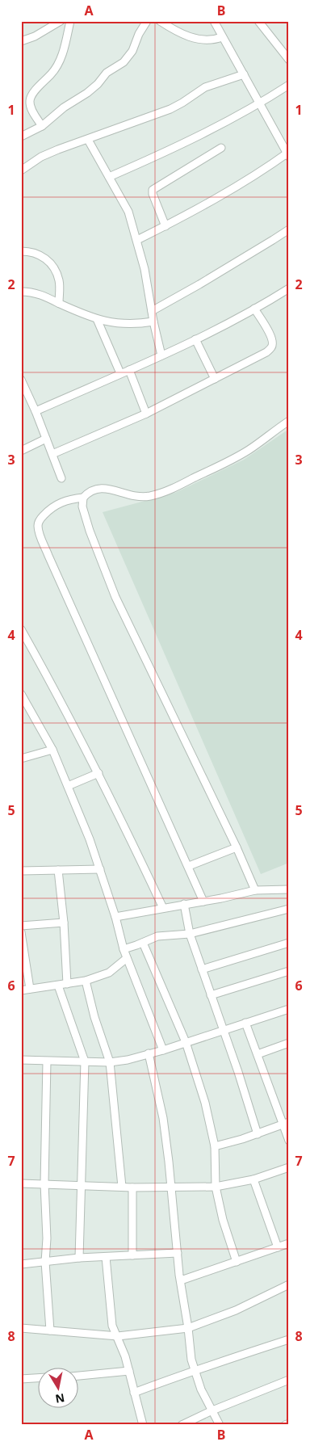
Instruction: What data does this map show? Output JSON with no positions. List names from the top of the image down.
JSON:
{
  "north": "bottom",
  "grid": {
    "columns": ["A", "B"],
    "rows": [
      "1",
      "2",
      "3",
      "4",
      "5",
      "6",
      "7",
      "8"
    ]
  }
}
